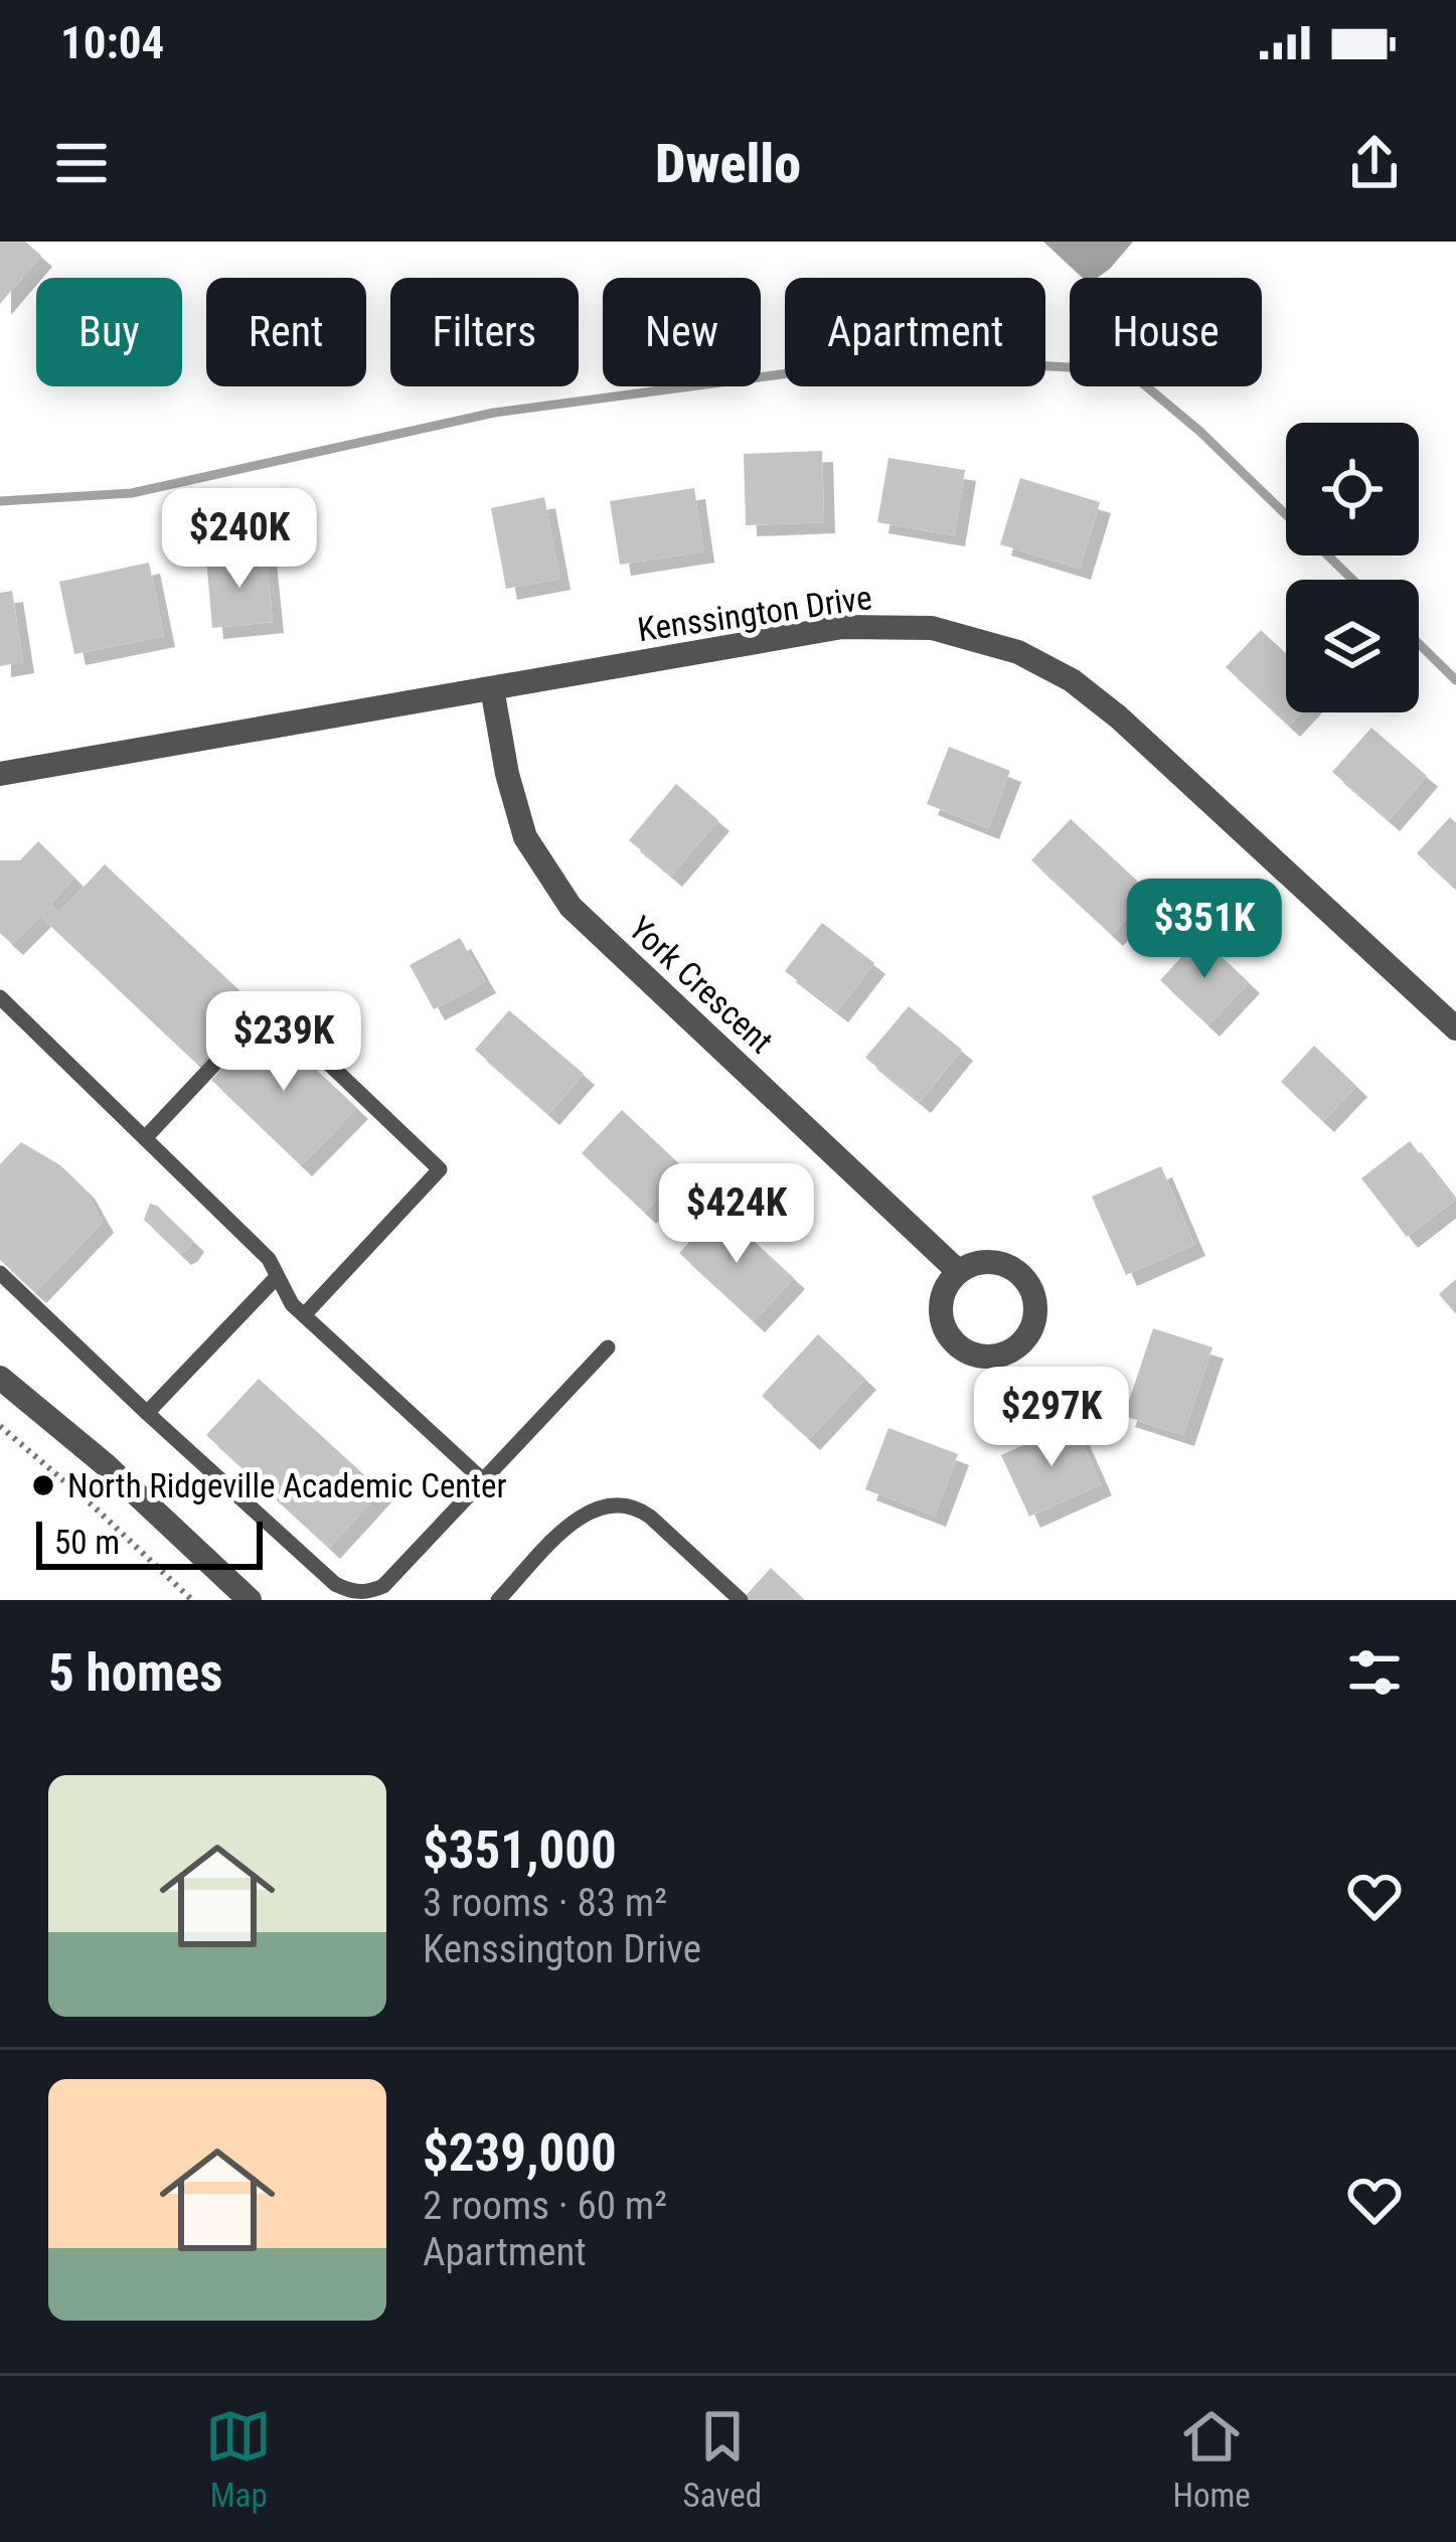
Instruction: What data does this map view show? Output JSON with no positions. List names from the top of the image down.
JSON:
{
  "streets": {
    "street": ["Kenssington Drive", "York Crescent"]
  },
  "crossings": [
    ["Kenssington Drive", "York Crescent"]
  ],
  "places": ["North Ridgeville Academic Center"],
  "scale_bar": "50 m",
  "page": {
    "status": "10:04",
    "header": "Dwello",
    "chip": [
      "Buy",
      "Rent",
      "Filters",
      "New",
      "Apartment",
      "House"
    ],
    "price": [
      "$240K",
      "$351K",
      "$239K",
      "$424K",
      "$297K"
    ],
    "scale": "50 m",
    "heading": "5 homes",
    "list": [
      {
        "name": "$351,000",
        "note": "3 rooms · 83 m² · Kenssington Drive"
      },
      {
        "name": "$239,000",
        "note": "2 rooms · 60 m² · Apartment"
      }
    ],
    "tabs": ["Map", "Saved", "Home"]
  }
}
